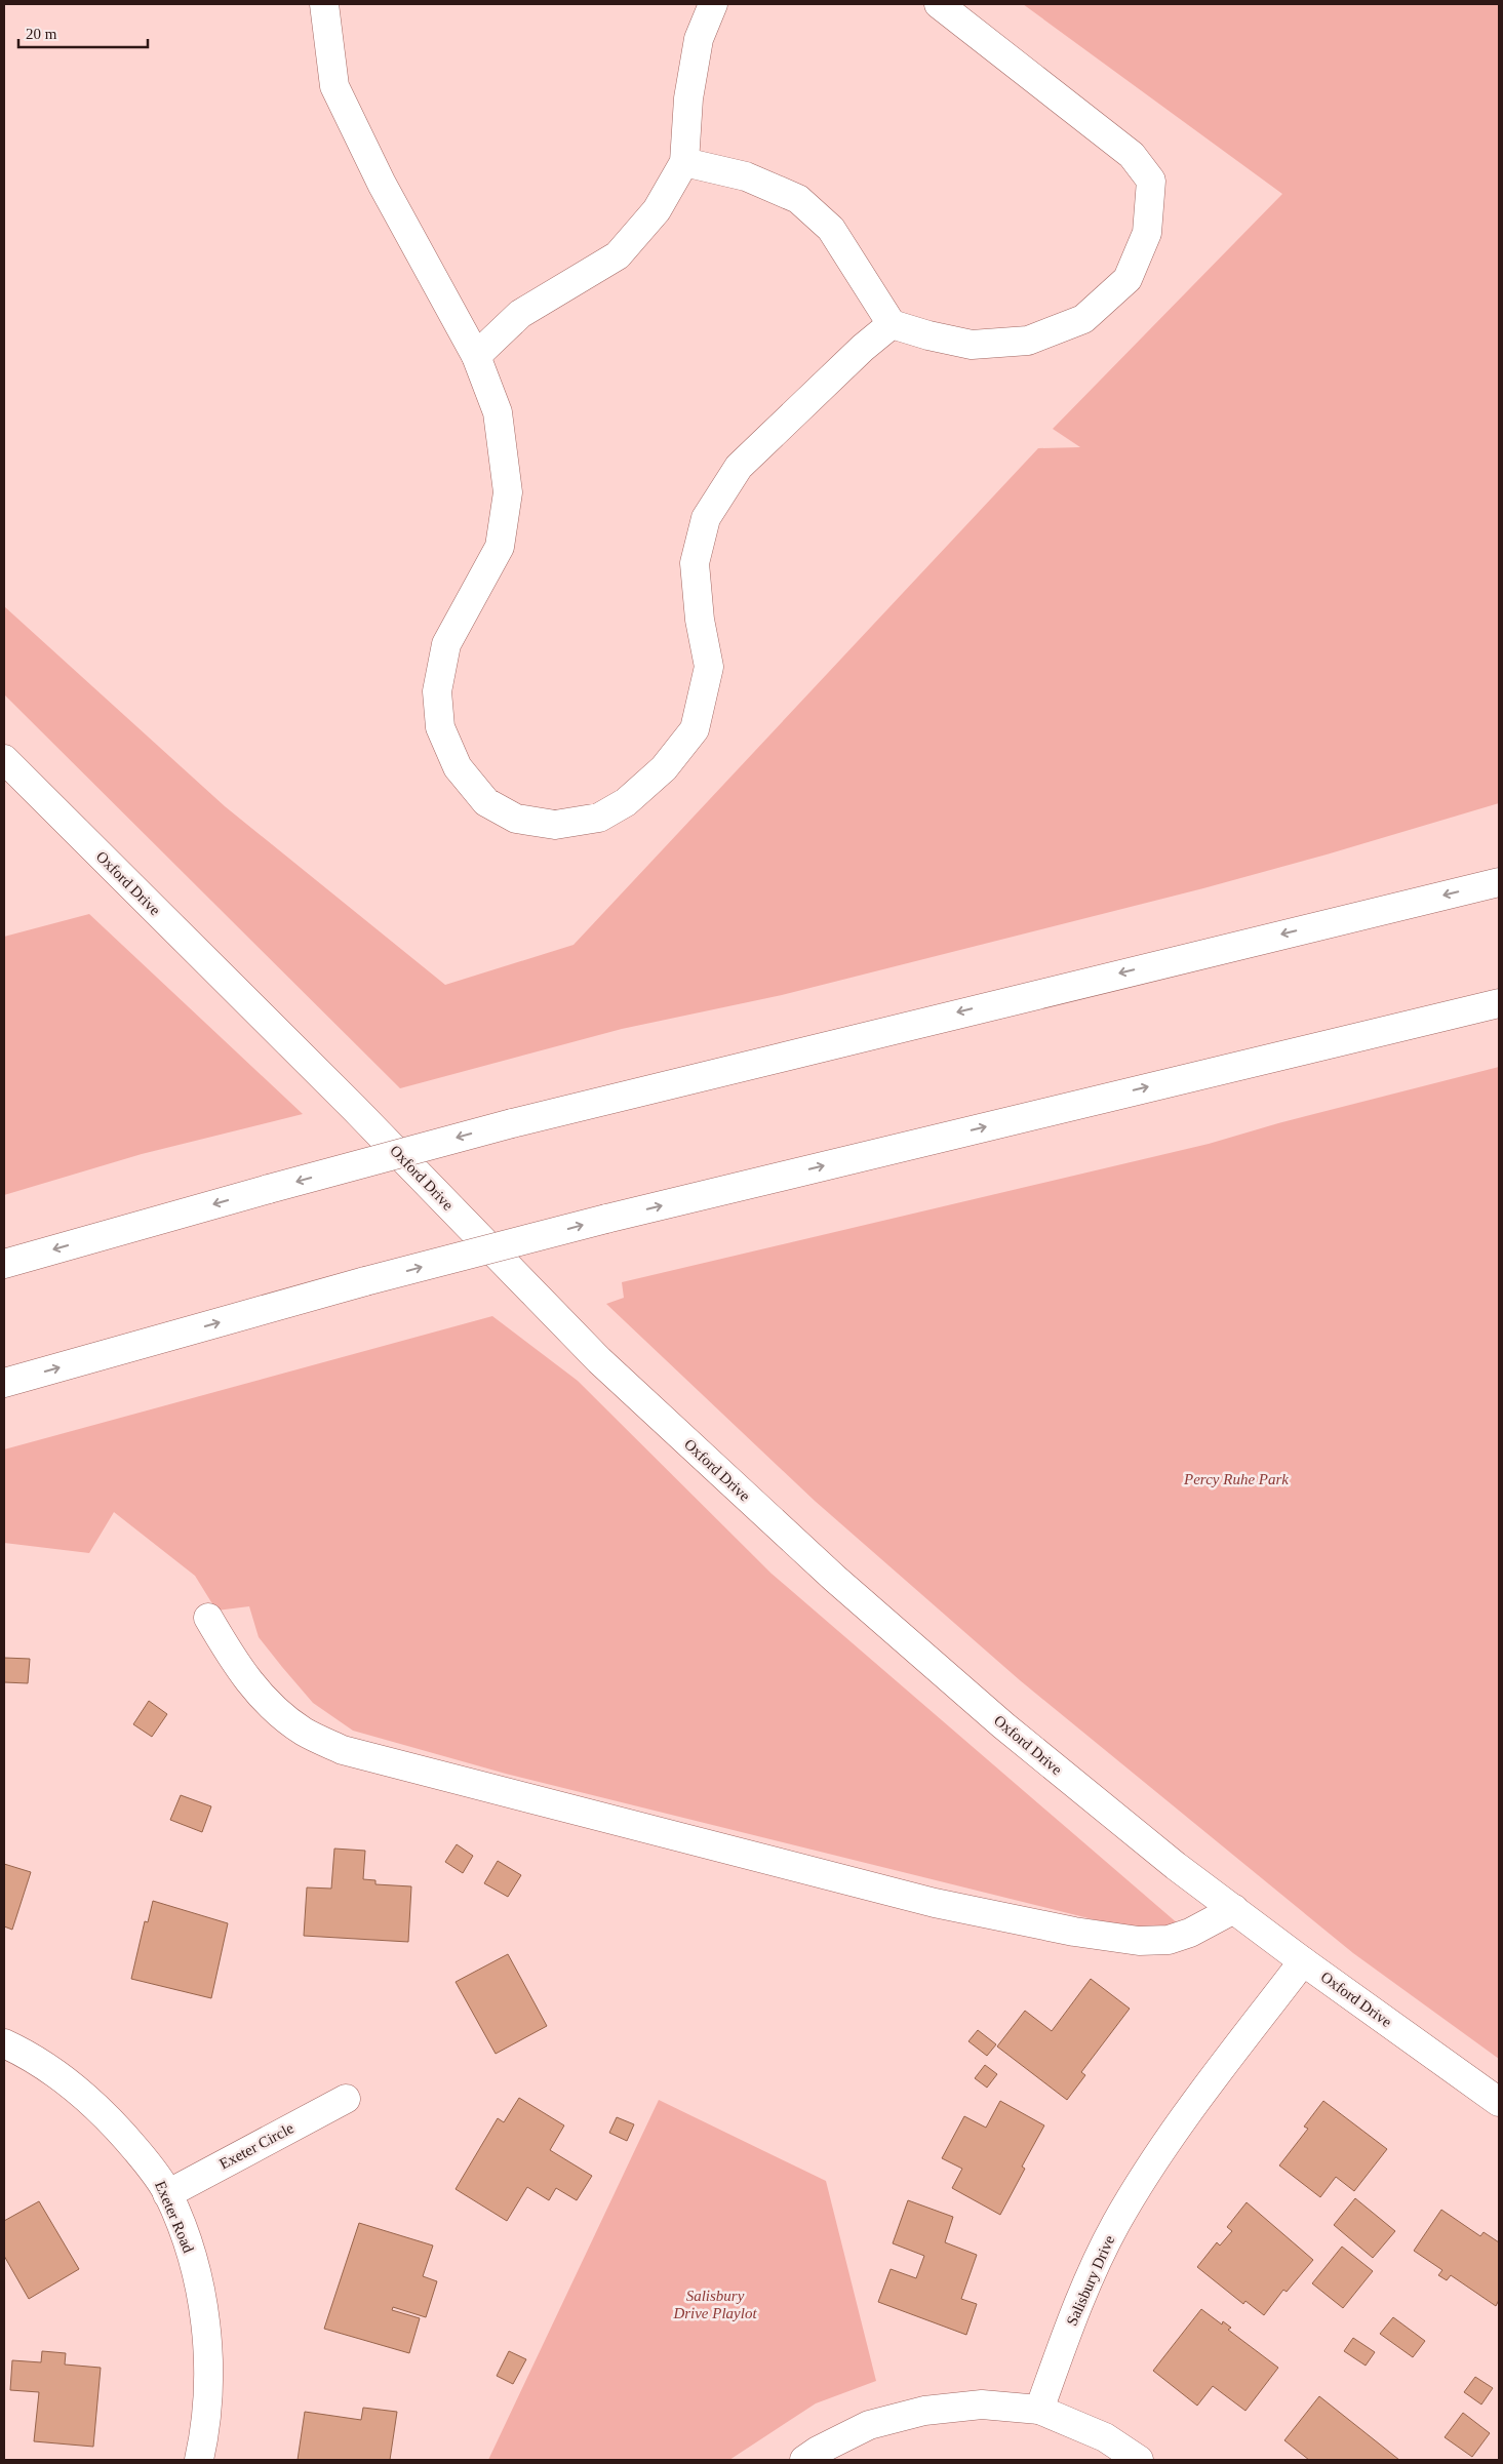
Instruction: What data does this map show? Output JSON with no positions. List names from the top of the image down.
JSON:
{
  "streets": {
    "main road": [
      "Oxford Drive",
      "Exeter Circle",
      "Exeter Road",
      "Salisbury Drive"
    ]
  },
  "crossings": [
    ["Oxford Drive", "Salisbury Drive"],
    ["Exeter Circle", "Exeter Road"]
  ],
  "parks": ["Percy Ruhe Park", "Salisbury Drive Playlot"],
  "scale_bar": "20 m"
}
